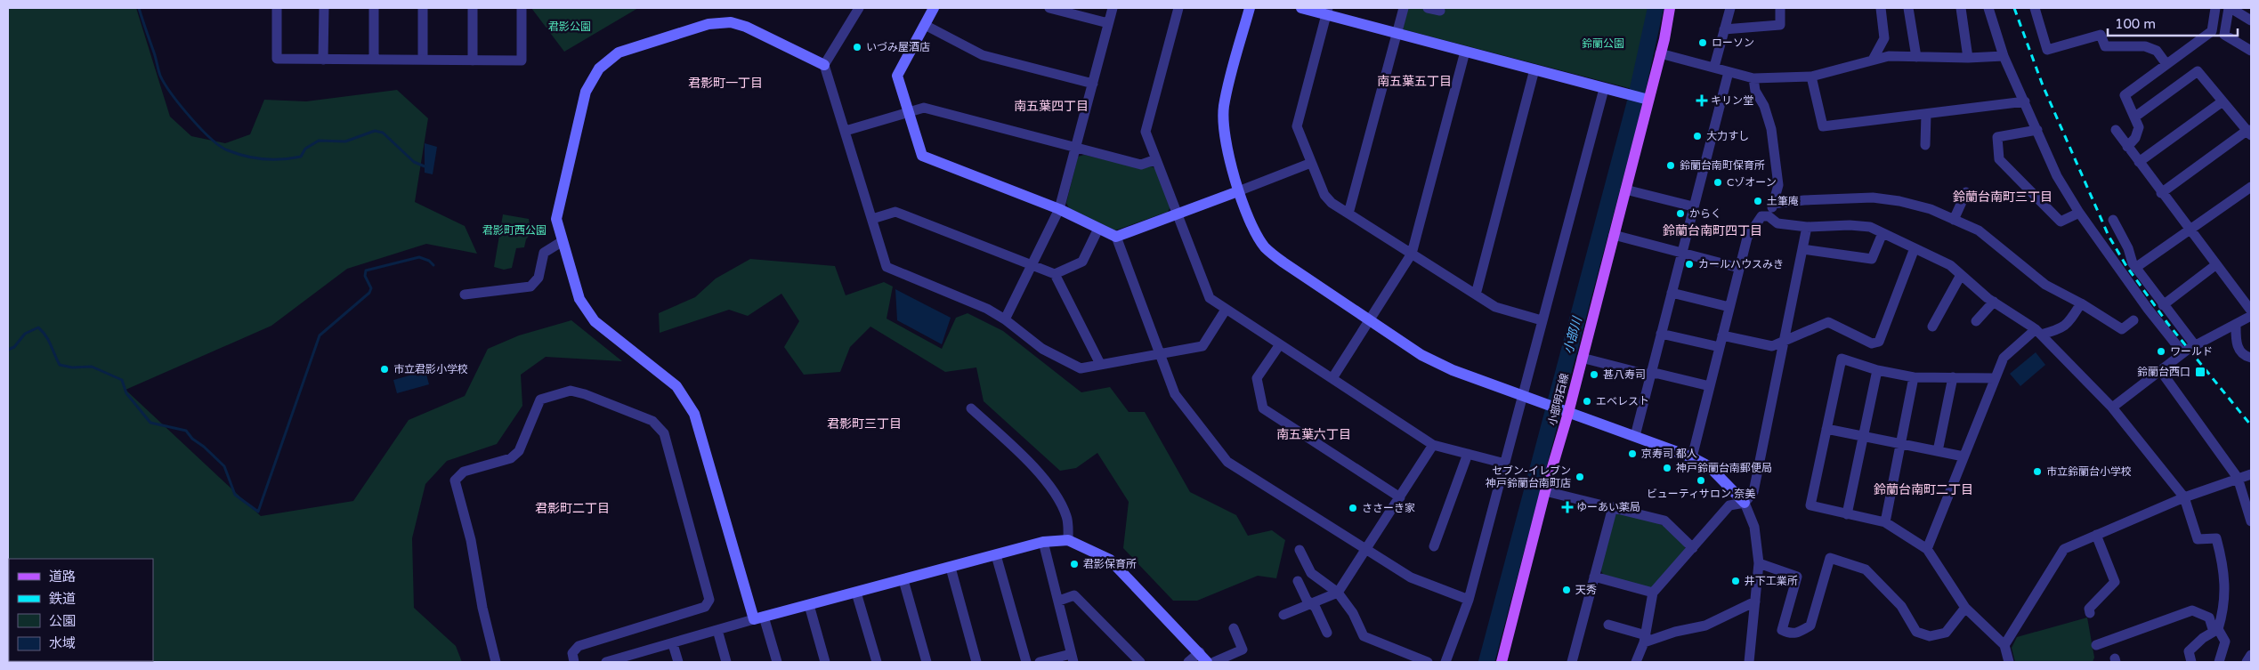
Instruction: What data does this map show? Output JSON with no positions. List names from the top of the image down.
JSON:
{
  "streets": {
    "main road": ["小部明石線"]
  },
  "districts": [
    "南五葉五丁目",
    "君影町一丁目",
    "南五葉四丁目",
    "鈴蘭台南町三丁目",
    "鈴蘭台南町四丁目",
    "君影町三丁目",
    "南五葉六丁目",
    "鈴蘭台南町二丁目",
    "君影町二丁目"
  ],
  "water": ["小部川"],
  "parks": ["君影公園", "鈴蘭公園", "君影町西公園"],
  "places": {
    "other": [
      "ローソン",
      "いづみ屋酒店",
      "大力すし",
      "鈴蘭台南町保育所",
      "Cゾオーン",
      "土筆庵",
      "からく",
      "カールハウスみき",
      "ワールド",
      "市立君影小学校",
      "甚八寿司",
      "エベレスト",
      "京寿司 都人",
      "神戸鈴蘭台南郵便局",
      "市立鈴蘭台小学校",
      "セブン-イレブン 神戸鈴蘭台南町店",
      "ビューティサロン 奈美",
      "ささーき家",
      "君影保育所",
      "井下工業所",
      "天秀"
    ],
    "health": ["キリン堂", "ゆーあい薬局"],
    "transit": ["鈴蘭台西口"]
  },
  "legend": [
    "道路",
    "鉄道",
    "公園",
    "水域"
  ],
  "scale_bar": "100 m"
}
